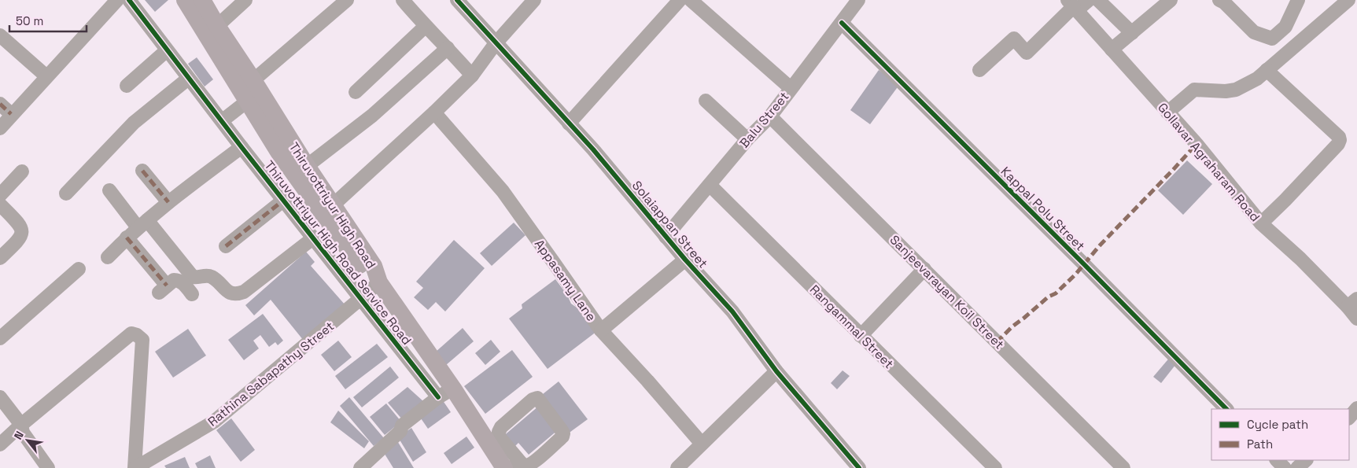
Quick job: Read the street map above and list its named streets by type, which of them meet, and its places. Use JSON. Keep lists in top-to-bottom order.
{
  "streets": {
    "main road": ["Thiruvottriyur High Road"],
    "street": [
      "Balu Street",
      "Gollavar Agraharam Road",
      "Kappal Polu Street",
      "Solaiappan Street",
      "Thiruvottriyur High Road Service Road",
      "Appasamy Lane",
      "Sanjeevarayan Koil Street",
      "Rangammal Street",
      "Rathina Sabapathy Street"
    ]
  },
  "crossings": [
    ["Balu Street", "Kappal Polu Street"],
    ["Balu Street", "Solaiappan Street"],
    ["Balu Street", "Sanjeevarayan Koil Street"],
    ["Balu Street", "Rangammal Street"],
    ["Thiruvottriyur High Road", "Thiruvottriyur High Road Service Road"],
    ["Thiruvottriyur High Road", "Rathina Sabapathy Street"],
    ["Thiruvottriyur High Road Service Road", "Rathina Sabapathy Street"]
  ],
  "legend": ["Cycle path", "Path"],
  "scale_bar": "50 m",
  "north": "top left"
}
